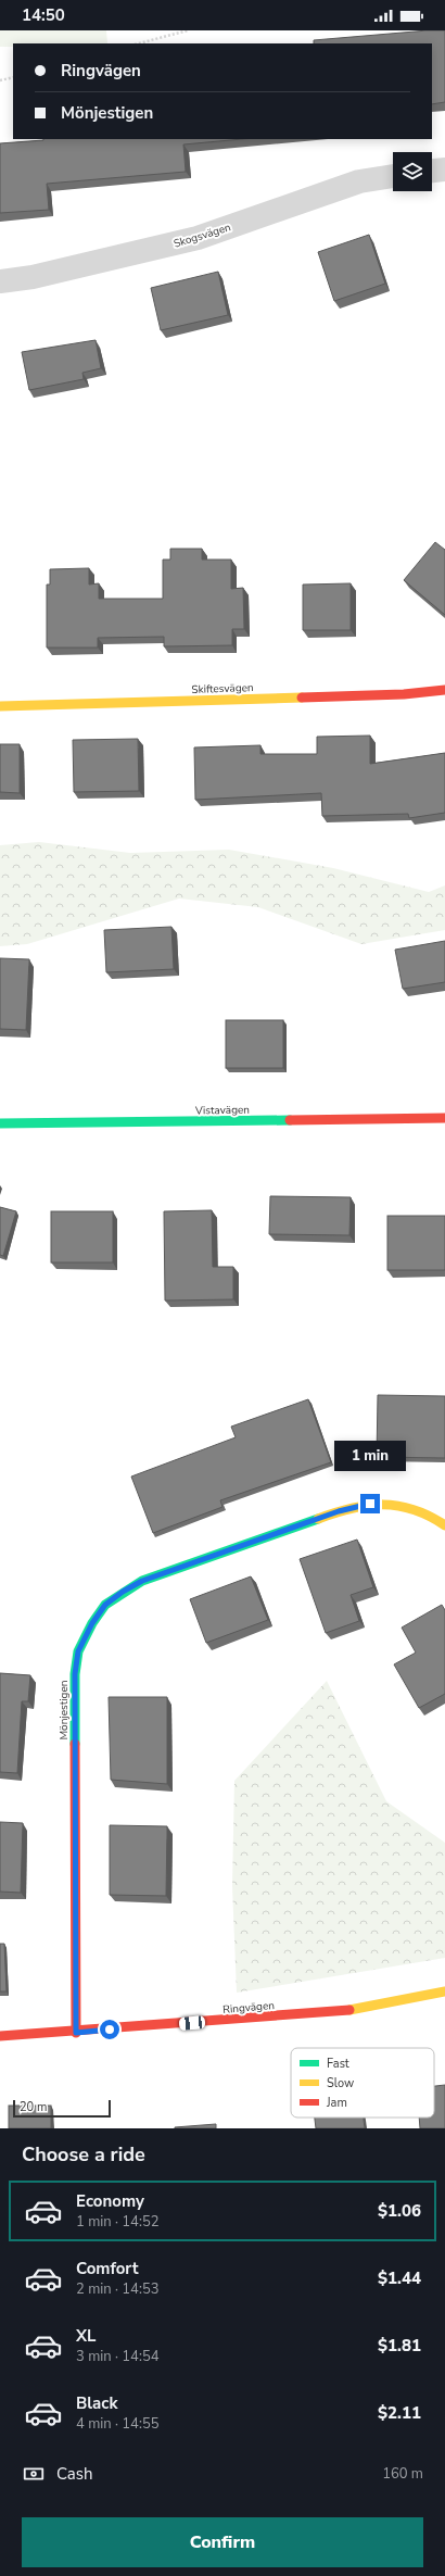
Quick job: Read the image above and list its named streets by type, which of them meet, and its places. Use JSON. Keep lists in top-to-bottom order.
{
  "streets": {
    "street": [
      "Skogsvägen",
      "Skiftesvägen",
      "Vistavägen",
      "Mönjestigen",
      "Ringvägen"
    ]
  },
  "crossings": [
    ["Mönjestigen", "Ringvägen"]
  ],
  "legend": ["Fast", "Slow", "Jam"],
  "scale_bar": "20 m",
  "page": {
    "status": "14:50",
    "banner": ["Ringvägen", "Mönjestigen"],
    "bubble": "1 min",
    "scale": "20 m",
    "heading": "Choose a ride",
    "list": [
      {
        "name": "Economy",
        "note": "1 min · 14:52",
        "value": "$1.06"
      },
      {
        "name": "Comfort",
        "note": "2 min · 14:53",
        "value": "$1.44"
      },
      {
        "name": "XL",
        "note": "3 min · 14:54",
        "value": "$1.81"
      },
      {
        "name": "Black",
        "note": "4 min · 14:55",
        "value": "$2.11"
      }
    ],
    "pay": ["Cash", "160 m"],
    "buttons": "Confirm"
  }
}
